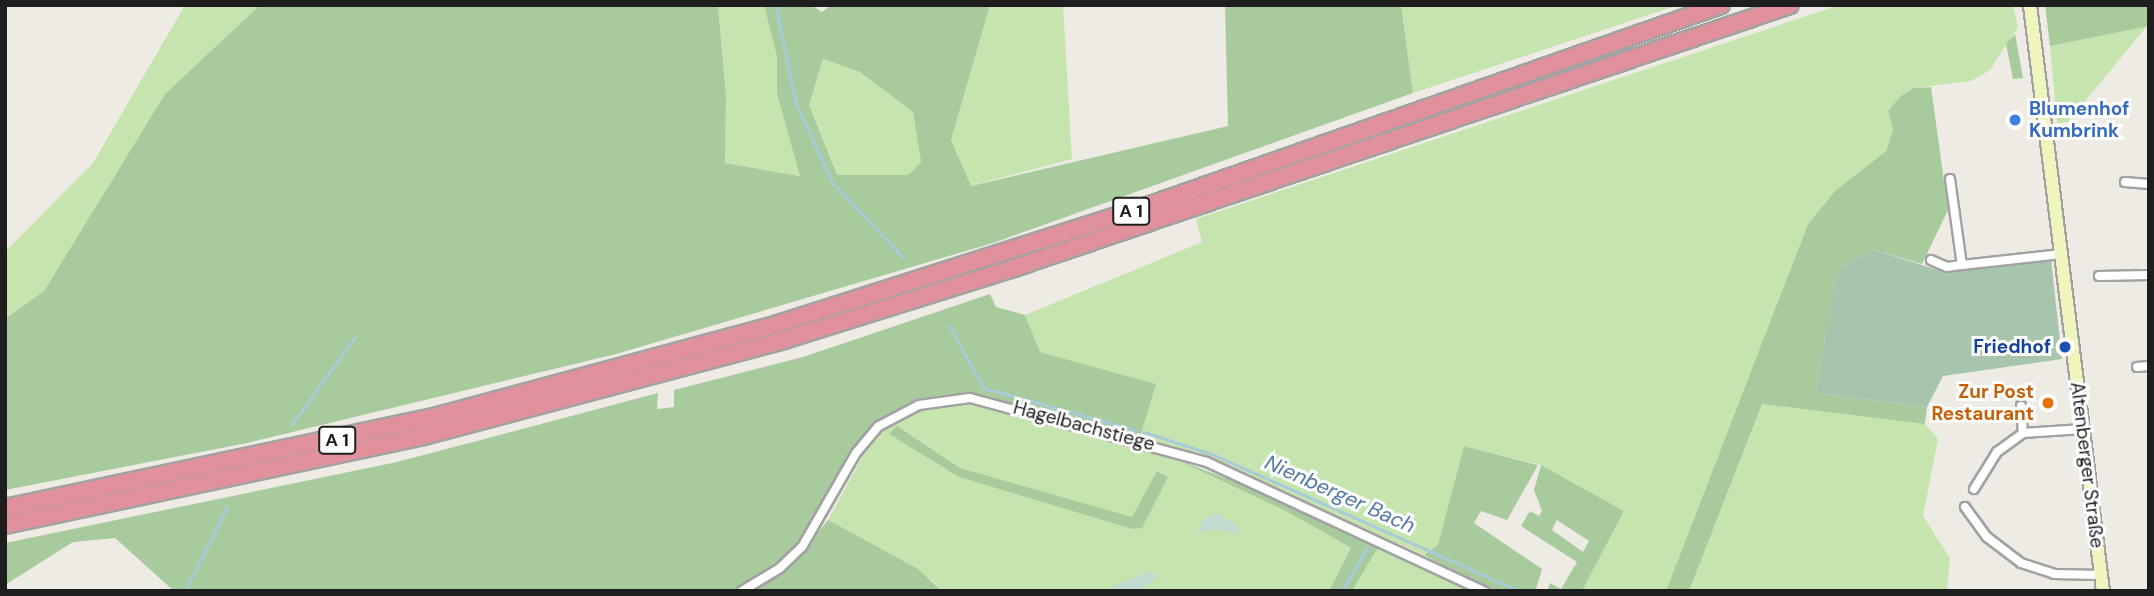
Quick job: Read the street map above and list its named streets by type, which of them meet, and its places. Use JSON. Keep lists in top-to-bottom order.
{
  "streets": {
    "highway": ["A 1"],
    "main road": ["Altenberger Straße"],
    "street": ["Hagelbachstiege"]
  },
  "water": ["Nienberger Bach"],
  "places": ["Blumenhof Kumbrink", "Friedhof", "Zur Post Restaurant"]
}
